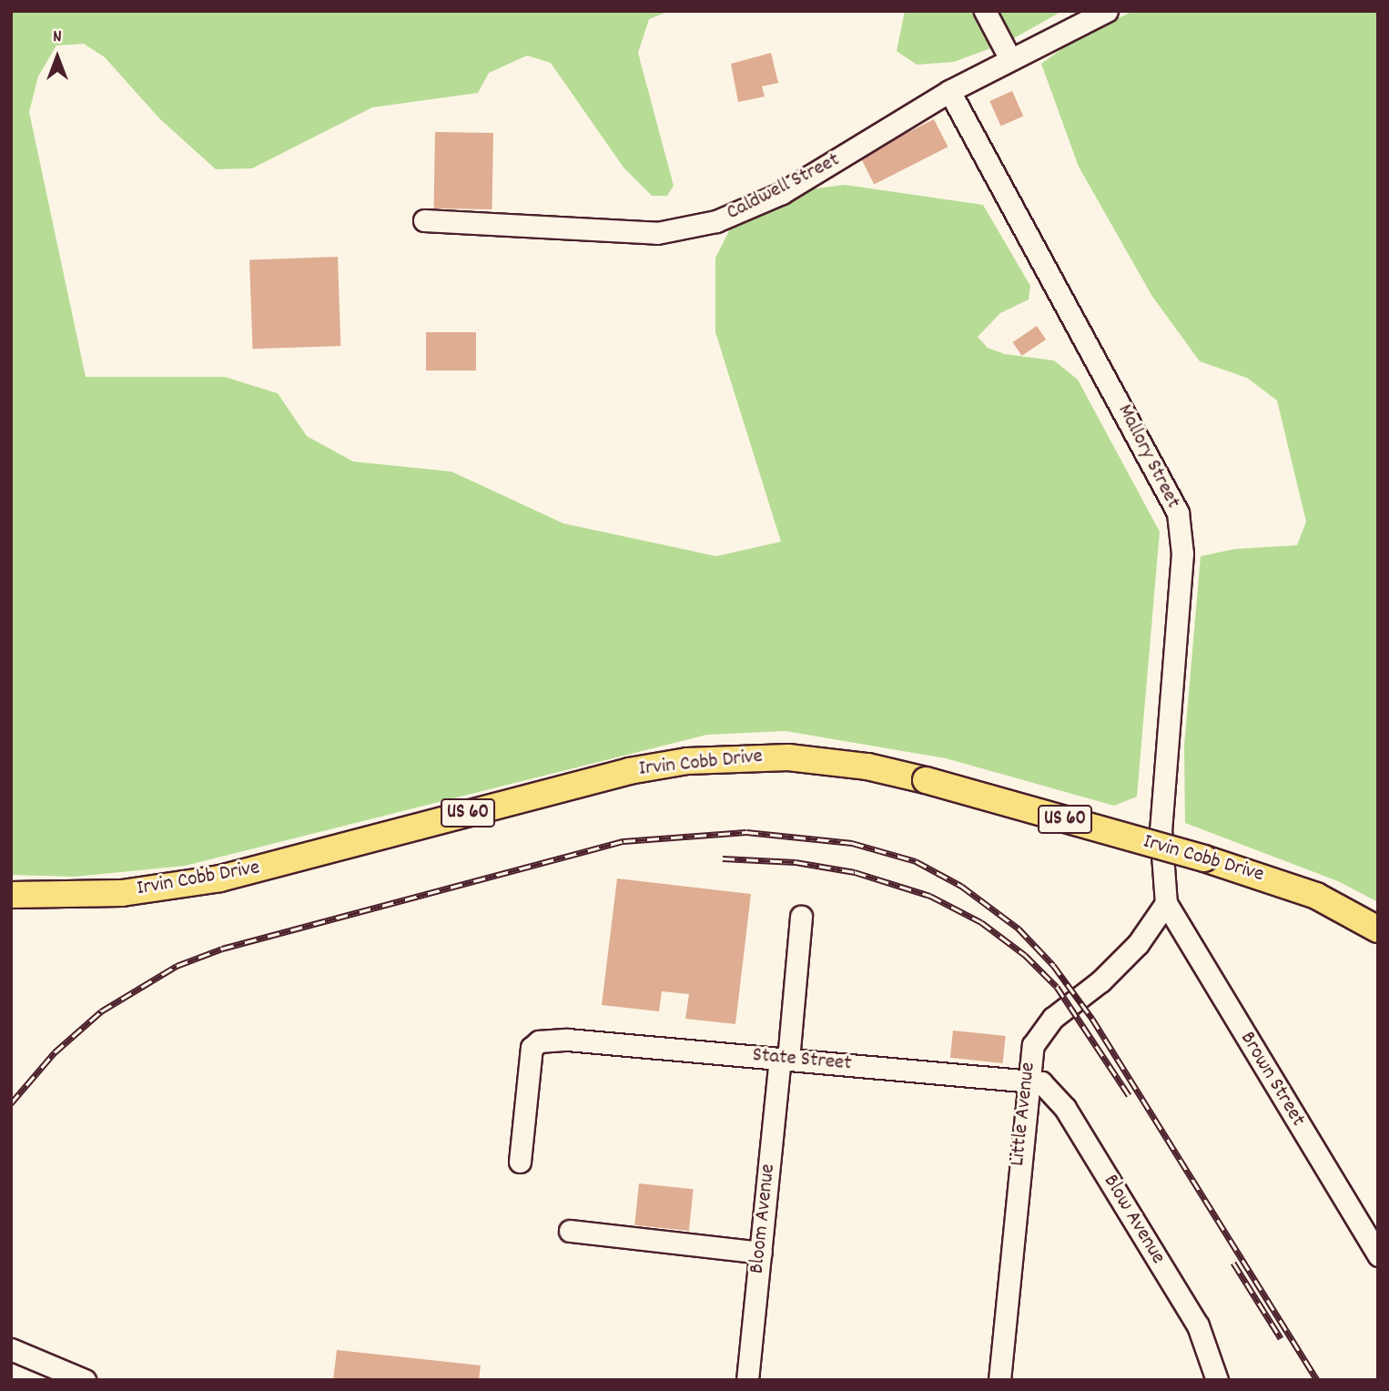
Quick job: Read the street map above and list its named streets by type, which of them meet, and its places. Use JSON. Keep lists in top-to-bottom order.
{
  "streets": {
    "main road": ["Irvin Cobb Drive", "US 60"],
    "street": [
      "Caldwell Street",
      "Mallory Street",
      "State Street",
      "Brown Street",
      "Little Avenue",
      "Bloom Avenue",
      "Blow Avenue"
    ]
  },
  "crossings": [
    ["Caldwell Street", "Mallory Street"],
    ["Mallory Street", "Brown Street"],
    ["Mallory Street", "Little Avenue"],
    ["State Street", "Little Avenue"],
    ["State Street", "Bloom Avenue"],
    ["State Street", "Blow Avenue"],
    ["Brown Street", "Little Avenue"],
    ["Little Avenue", "Blow Avenue"]
  ],
  "north": "top"
}
